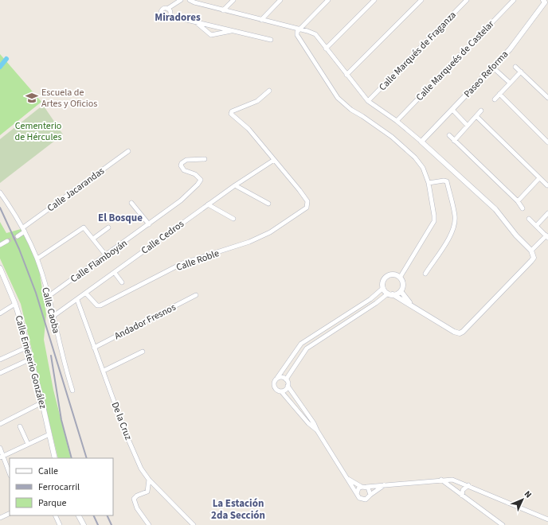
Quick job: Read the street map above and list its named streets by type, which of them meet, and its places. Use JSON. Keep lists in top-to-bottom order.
{
  "streets": {
    "street": [
      "Calle Marqués de Fraganza",
      "Calle Marqueés de Castelar",
      "Paseo Reforma",
      "Calle Jacarandas",
      "Calle Cedros",
      "Calle Roble",
      "Calle Flamboyán",
      "Calle Caoba",
      "Andador Fresnos",
      "Calle Emeterio González",
      "De la Cruz"
    ]
  },
  "crossings": [
    ["Calle Jacarandas", "Calle Caoba"],
    ["Calle Cedros", "Calle Roble"],
    ["Calle Cedros", "Calle Caoba"],
    ["Calle Cedros", "De la Cruz"],
    ["Calle Flamboyán", "Calle Caoba"],
    ["Andador Fresnos", "De la Cruz"]
  ],
  "districts": ["Miradores", "El Bosque", "La Estación 2da Sección"],
  "parks": ["Cementerio de Hércules"],
  "places": {
    "school or university": ["Escuela de Artes y Oficios"]
  },
  "legend": ["Calle", "Ferrocarril", "Parque"],
  "north": "top right"
}
